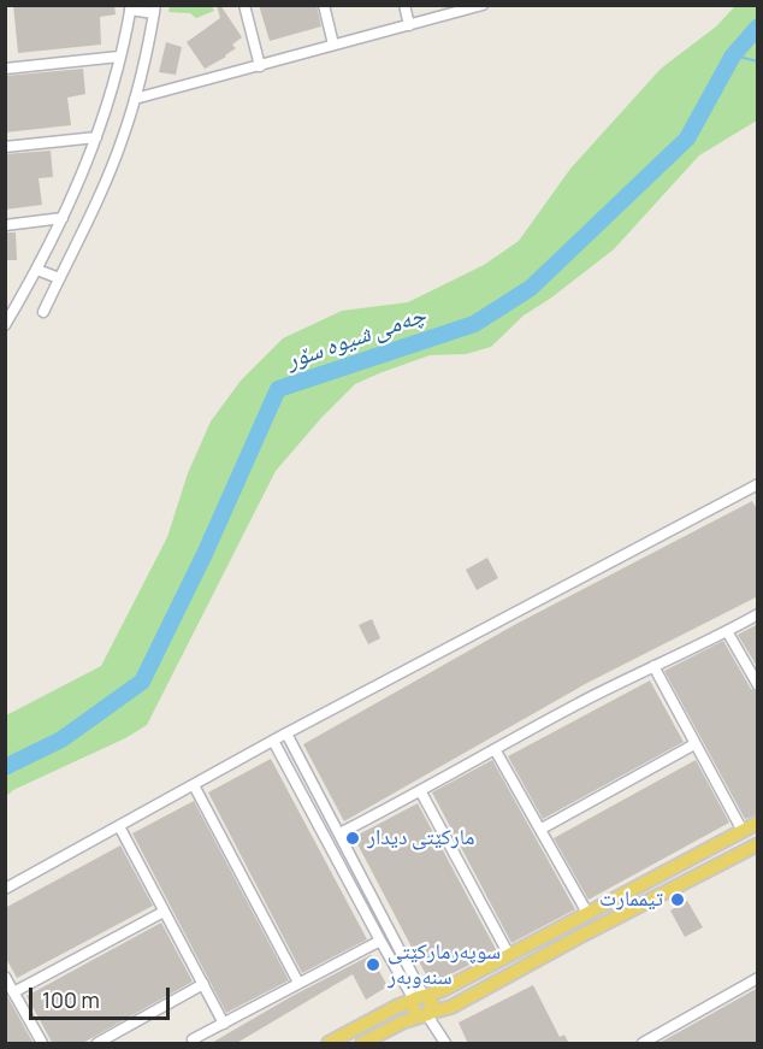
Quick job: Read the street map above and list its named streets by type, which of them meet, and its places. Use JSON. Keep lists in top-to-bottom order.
{
  "water": ["چەمی شیوە سۆر"],
  "places": ["مارکێتی دیدار", "تیممارت", "سوپەرمارکێتی سنەوبەر"],
  "scale_bar": "100 m"
}
